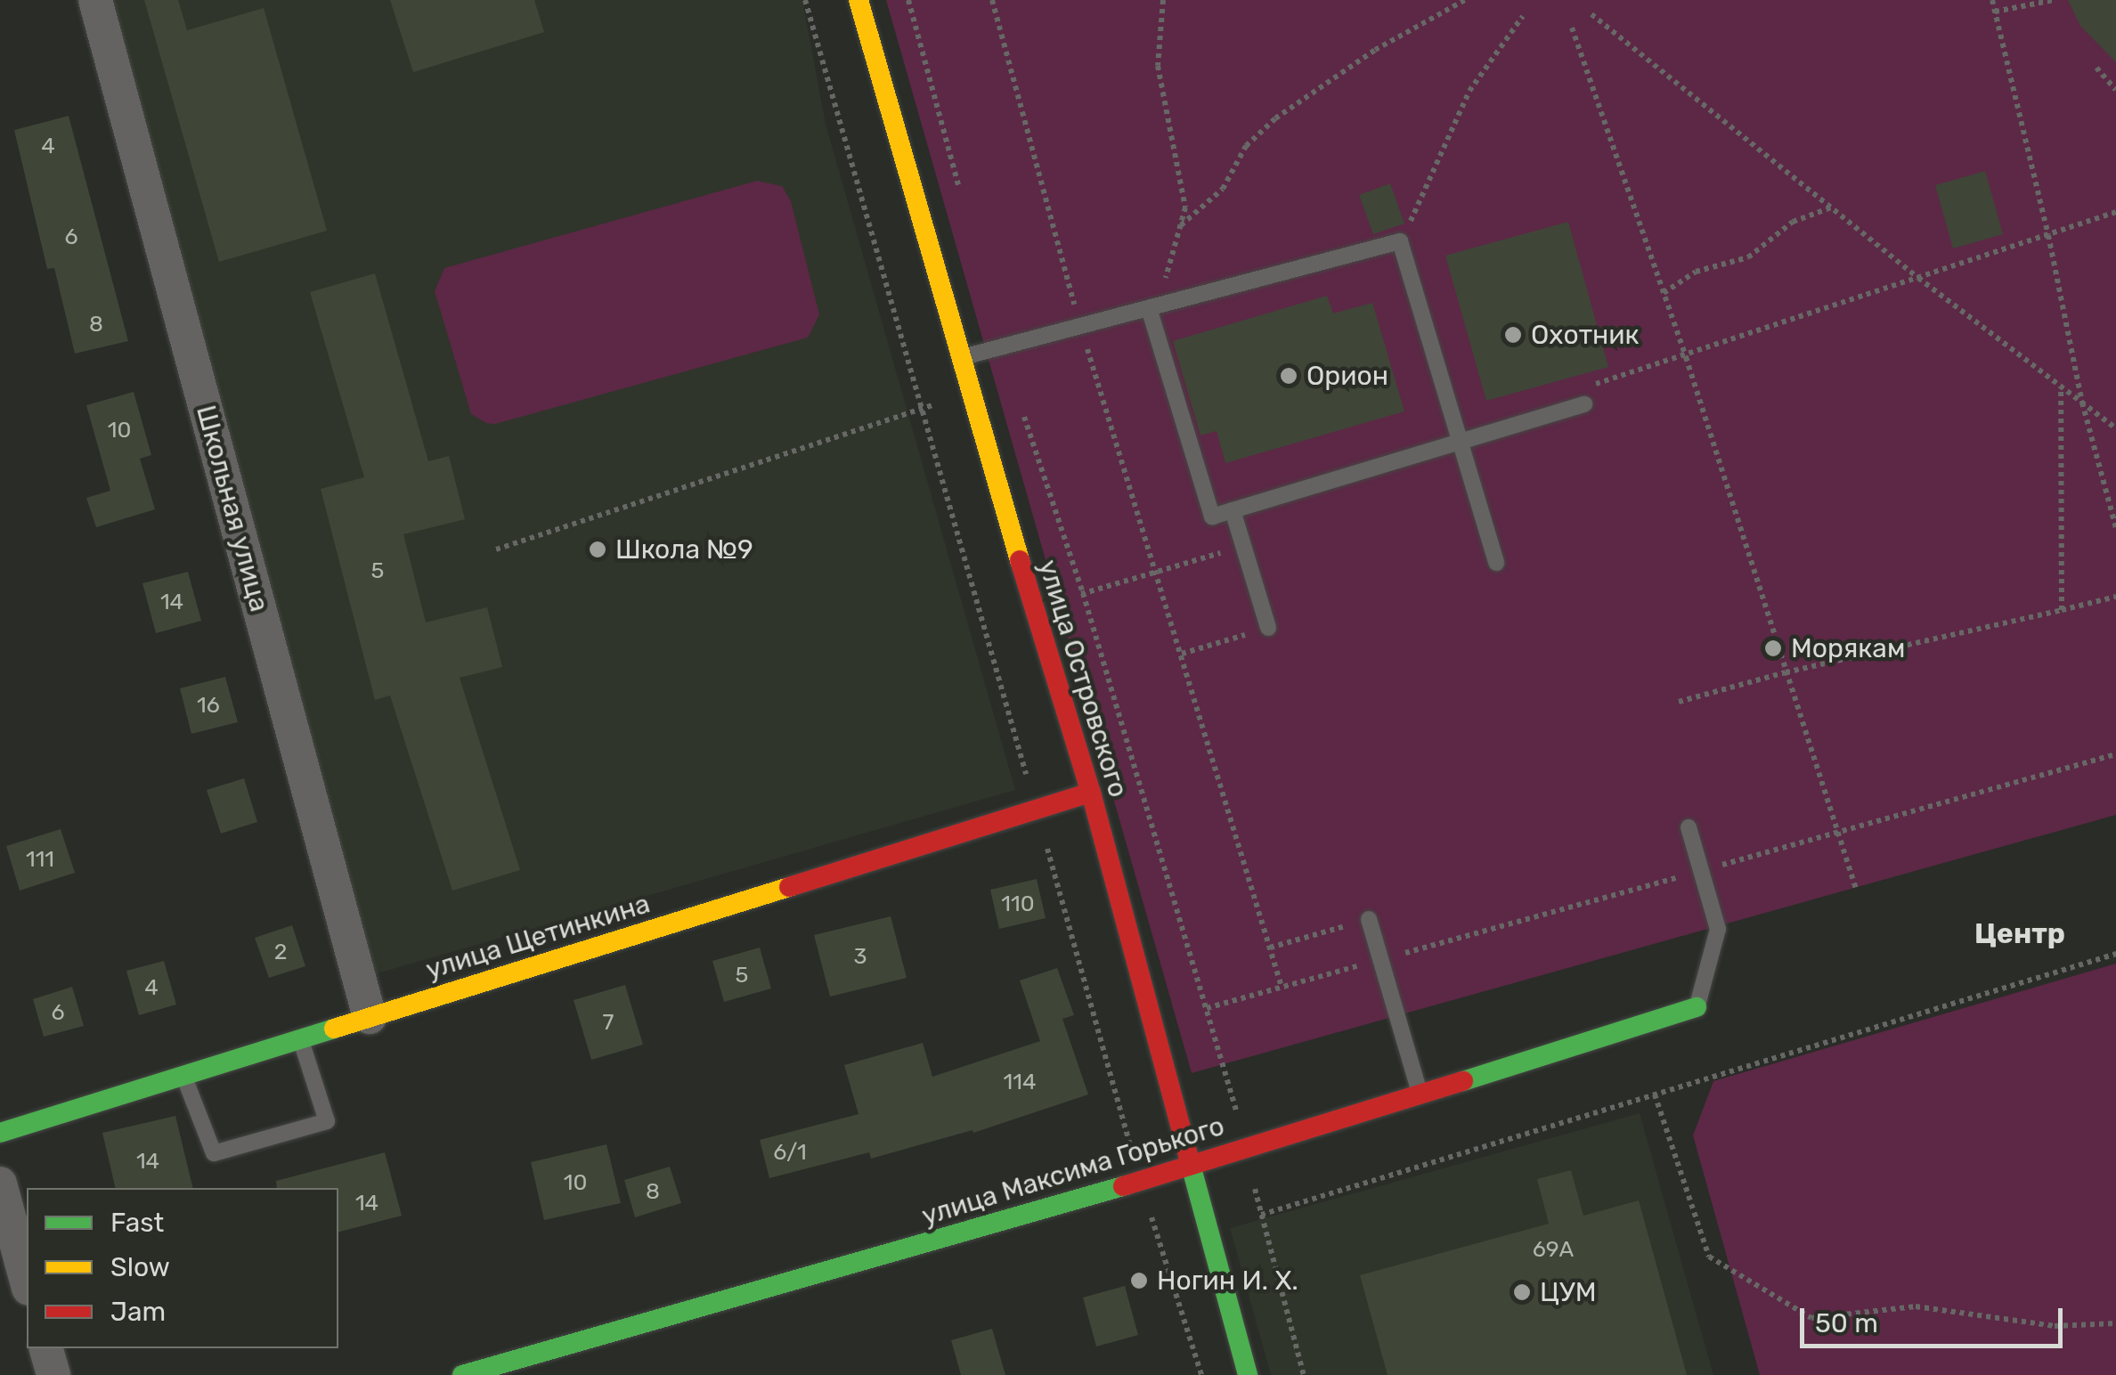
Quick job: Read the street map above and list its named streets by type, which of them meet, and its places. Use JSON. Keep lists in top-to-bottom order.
{
  "streets": {
    "street": [
      "Школьная улица",
      "улица Островского",
      "улица Щетинкина",
      "улица Максима Горького"
    ]
  },
  "crossings": [
    ["Школьная улица", "улица Щетинкина"],
    ["улица Островского", "улица Щетинкина"],
    ["улица Островского", "улица Максима Горького"]
  ],
  "districts": ["Центр"],
  "places": [
    "Охотник",
    "Орион",
    "Школа №9",
    "Морякам",
    "Ногин И. Х.",
    "ЦУМ"
  ],
  "house_numbers": [
    "4",
    "6",
    "8",
    "10",
    "5",
    "14",
    "16",
    "111",
    "110",
    "2",
    "3",
    "5",
    "4",
    "6",
    "7",
    "114",
    "6/1",
    "14",
    "10",
    "8",
    "14",
    "69А"
  ],
  "legend": ["Fast", "Slow", "Jam"],
  "scale_bar": "50 m"
}
